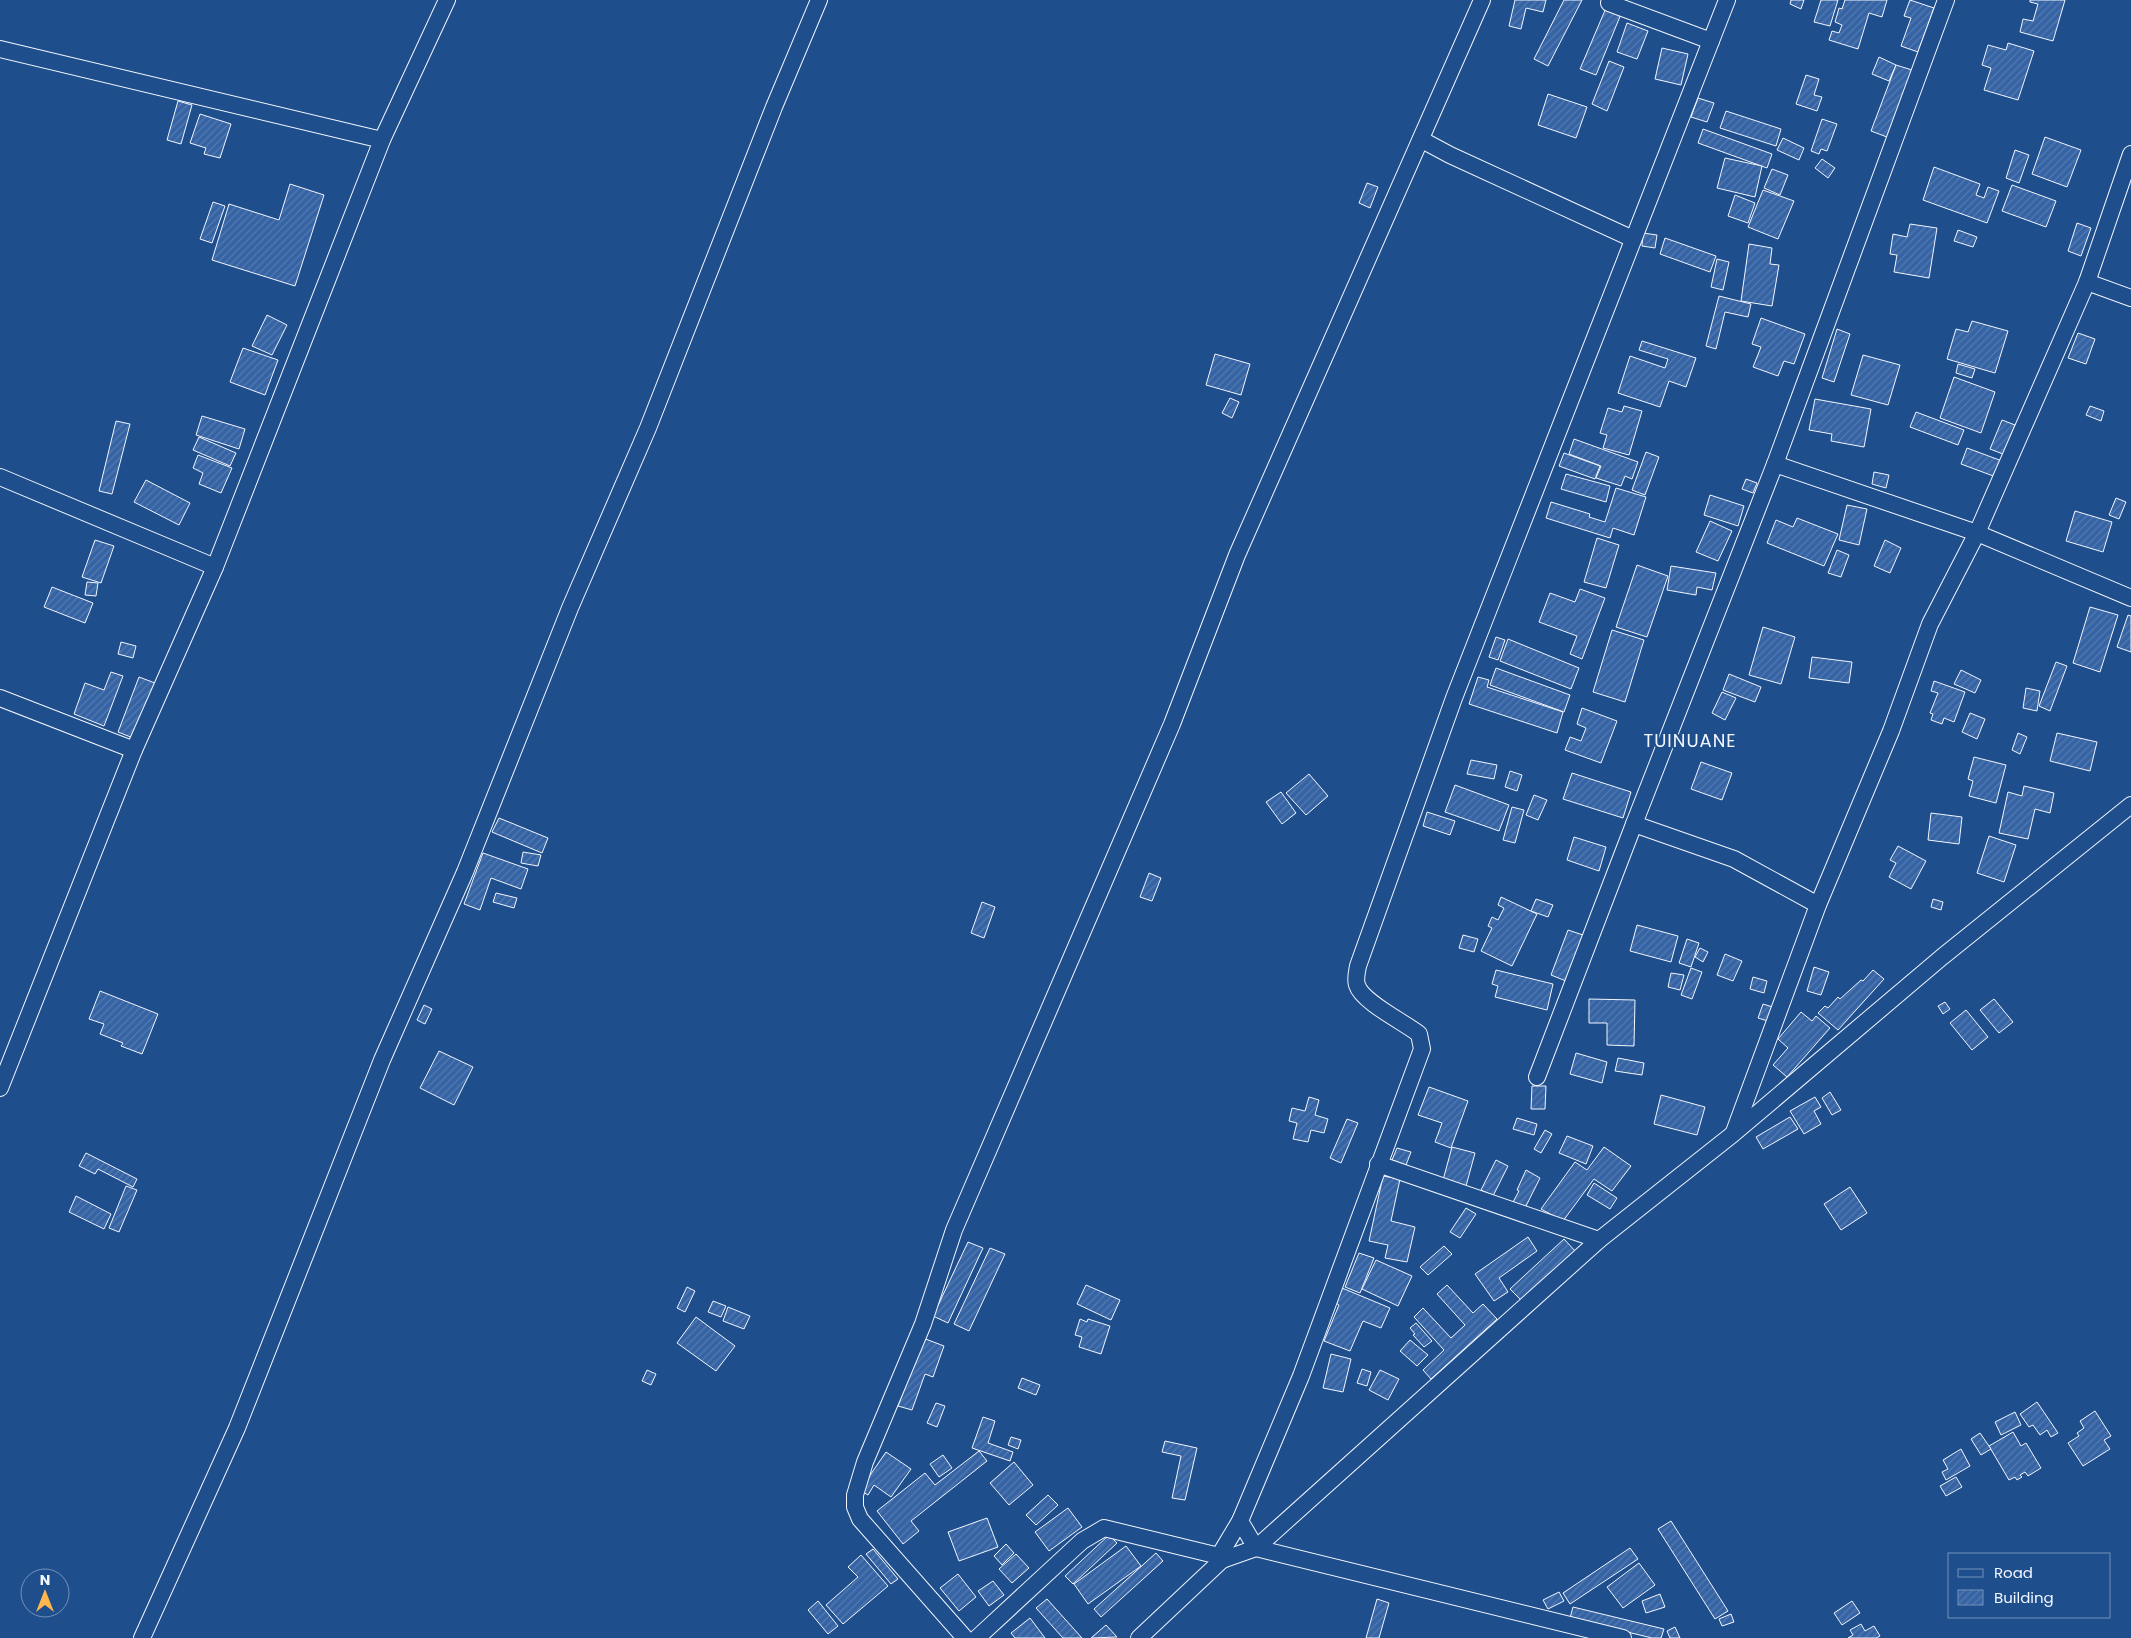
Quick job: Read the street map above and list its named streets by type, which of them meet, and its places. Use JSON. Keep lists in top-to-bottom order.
{
  "districts": ["TUINUANE"],
  "legend": ["Road", "Building"],
  "north": "top"
}
